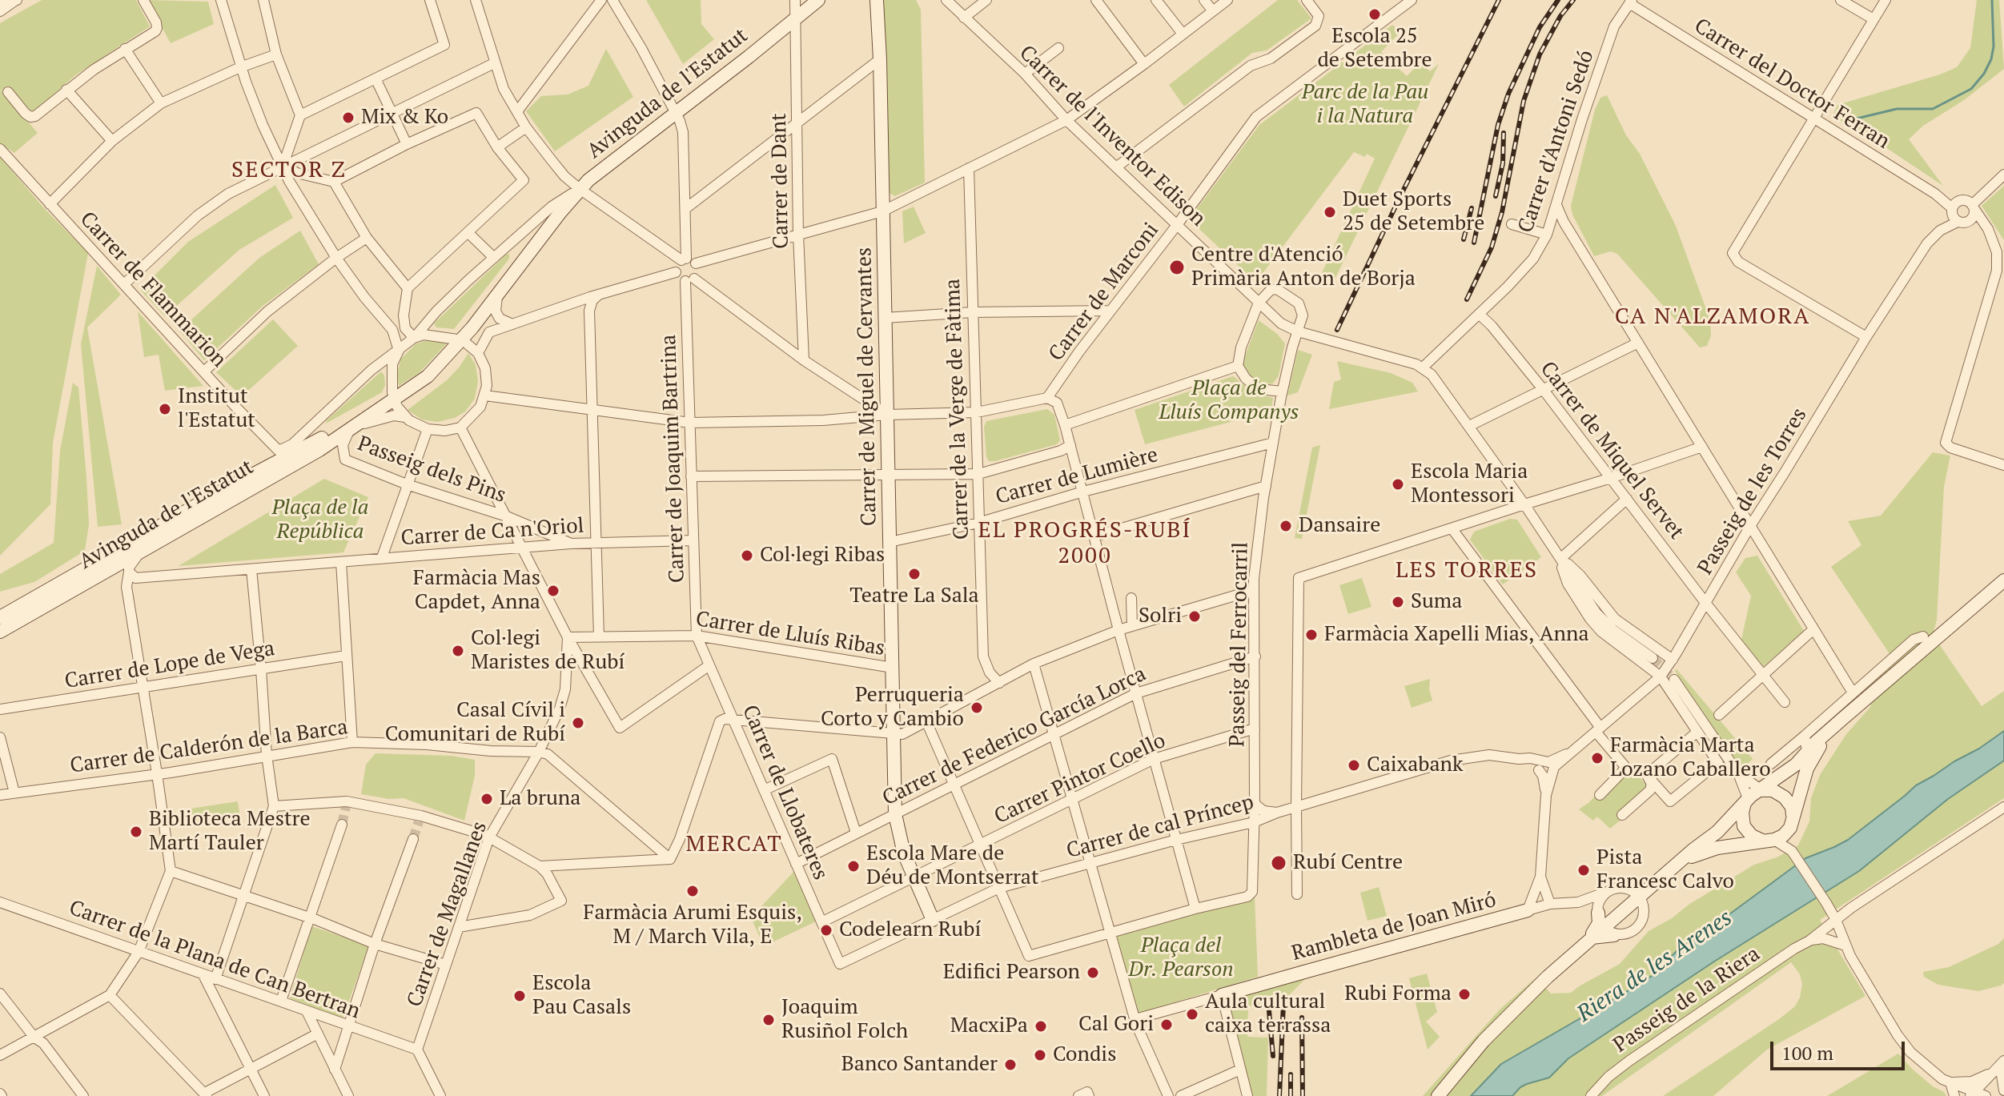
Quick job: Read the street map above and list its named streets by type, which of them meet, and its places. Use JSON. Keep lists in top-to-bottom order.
{
  "streets": {
    "main road": ["Avinguda de l'Estatut", "Carrer de Miguel de Cervantes", "Rambleta de Joan Miró"],
    "street": [
      "Carrer del Doctor Ferran",
      "Carrer de l'Inventor Edison",
      "Carrer d'Antoni Sedó",
      "Carrer de Dant",
      "Carrer de Flammarion",
      "Carrer de Marconi",
      "Carrer de la Verge de Fàtima",
      "Carrer de Miquel Servet",
      "Carrer de Joaquim Bartrina",
      "Passeig dels Pins",
      "Carrer de Lumière",
      "Passeig de les Torres",
      "Carrer de Ca n'Oriol",
      "Carrer de Lluís Ribas",
      "Passeig del Ferrocarril",
      "Carrer de Lope de Vega",
      "Carrer de Federico García Lorca",
      "Carrer de Calderón de la Barca",
      "Carrer Pintor Coello",
      "Carrer de Llobateres",
      "Carrer de cal Príncep",
      "Carrer de Magallanes",
      "Carrer de la Plana de Can Bertran",
      "Passeig de la Riera"
    ]
  },
  "crossings": [
    ["Carrer del Doctor Ferran", "Carrer d'Antoni Sedó"],
    ["Carrer del Doctor Ferran", "Passeig de les Torres"],
    ["Avinguda de l'Estatut", "Carrer de Dant"],
    ["Avinguda de l'Estatut", "Carrer de Flammarion"],
    ["Avinguda de l'Estatut", "Passeig dels Pins"],
    ["Carrer de l'Inventor Edison", "Carrer d'Antoni Sedó"],
    ["Carrer de l'Inventor Edison", "Carrer de Marconi"],
    ["Carrer de l'Inventor Edison", "Passeig del Ferrocarril"],
    ["Carrer d'Antoni Sedó", "Carrer de Miquel Servet"],
    ["Carrer de Miguel de Cervantes", "Carrer de Lumière"],
    ["Carrer de Miguel de Cervantes", "Carrer de Lluís Ribas"],
    ["Carrer de Miguel de Cervantes", "Carrer de Federico García Lorca"],
    ["Carrer de Miguel de Cervantes", "Carrer Pintor Coello"],
    ["Carrer de Miguel de Cervantes", "Carrer de cal Príncep"],
    ["Carrer de la Verge de Fàtima", "Carrer de Lumière"],
    ["Carrer de Miquel Servet", "Passeig de les Torres"],
    ["Carrer de Joaquim Bartrina", "Carrer de Ca n'Oriol"],
    ["Carrer de Joaquim Bartrina", "Carrer de Lluís Ribas"],
    ["Carrer de Joaquim Bartrina", "Carrer de Llobateres"],
    ["Passeig dels Pins", "Carrer de Ca n'Oriol"],
    ["Carrer de Lumière", "Passeig del Ferrocarril"],
    ["Passeig de les Torres", "Carrer de cal Príncep"],
    ["Carrer de Lluís Ribas", "Carrer de Llobateres"],
    ["Carrer de Lluís Ribas", "Carrer de Magallanes"],
    ["Passeig del Ferrocarril", "Carrer de Federico García Lorca"],
    ["Passeig del Ferrocarril", "Carrer Pintor Coello"],
    ["Passeig del Ferrocarril", "Carrer de cal Príncep"],
    ["Carrer de Federico García Lorca", "Carrer de Llobateres"],
    ["Carrer de Calderón de la Barca", "Carrer de Magallanes"],
    ["Carrer Pintor Coello", "Carrer de Llobateres"],
    ["Carrer de Llobateres", "Carrer de cal Príncep"],
    ["Carrer de Magallanes", "Carrer de la Plana de Can Bertran"]
  ],
  "districts": [
    "SECTOR Z",
    "CA N'ALZAMORA",
    "EL PROGRÉS-RUBÍ 2000",
    "LES TORRES",
    "MERCAT"
  ],
  "water": ["Riera de les Arenes"],
  "parks": [
    "Parc de la Pau i la Natura",
    "Plaça de Lluís Companys",
    "Plaça de la República",
    "Plaça del Dr. Pearson"
  ],
  "places": [
    "Escola 25 de Setembre",
    "Mix & Ko",
    "Duet Sports 25 de Setembre",
    "Centre d'Atenció Primària Anton de Borja",
    "Institut l'Estatut",
    "Escola Maria Montessori",
    "Dansaire",
    "Col·legi Ribas",
    "Teatre La Sala",
    "Farmàcia Mas Capdet, Anna",
    "Suma",
    "Solri",
    "Farmàcia Xapelli Mias, Anna",
    "Col·legi Maristes de Rubí",
    "Perruqueria Corto y Cambio",
    "Casal Cívil i Comunitari de Rubí",
    "Farmàcia Marta Lozano Caballero",
    "Caixabank",
    "La bruna",
    "Biblioteca Mestre Martí Tauler",
    "Rubí Centre",
    "Escola Mare de Déu de Montserrat",
    "Pista Francesc Calvo",
    "Farmàcia Arumi Esquis, M / March Vila, E",
    "Codelearn Rubí",
    "Edifici Pearson",
    "Rubi Forma",
    "Escola Pau Casals",
    "Aula cultural caixa terrassa",
    "Joaquim Rusiñol Folch",
    "Cal Gori",
    "MacxiPa",
    "Condis",
    "Banco Santander"
  ],
  "scale_bar": "100 m"
}
